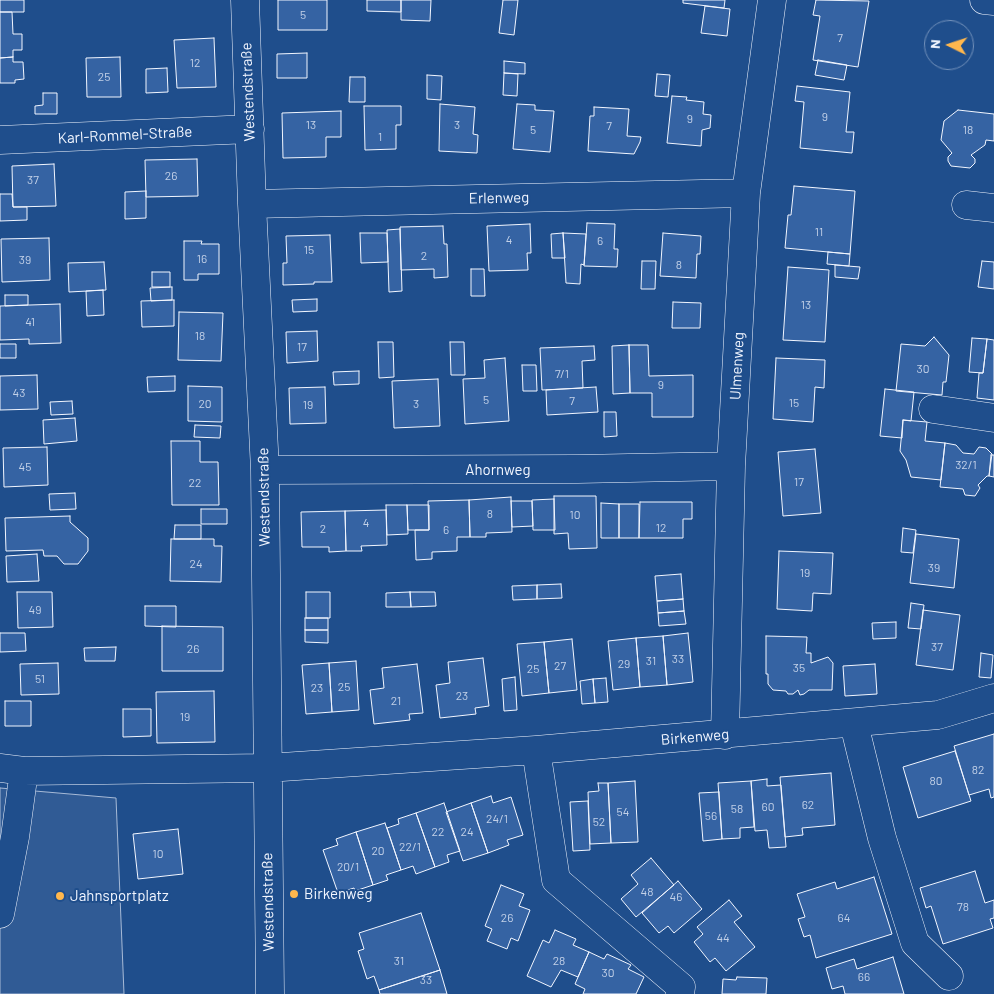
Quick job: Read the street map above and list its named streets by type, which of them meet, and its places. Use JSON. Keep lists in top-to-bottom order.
{
  "streets": {
    "street": [
      "Westendstraße",
      "Karl-Rommel-Straße",
      "Erlenweg",
      "Ulmenweg",
      "Ahornweg",
      "Birkenweg"
    ]
  },
  "crossings": [
    ["Westendstraße", "Karl-Rommel-Straße"],
    ["Westendstraße", "Erlenweg"],
    ["Westendstraße", "Ahornweg"],
    ["Westendstraße", "Birkenweg"],
    ["Erlenweg", "Ulmenweg"],
    ["Ulmenweg", "Ahornweg"],
    ["Ulmenweg", "Birkenweg"]
  ],
  "places": ["Birkenweg", "Jahnsportplatz"],
  "house_numbers": [
    "5",
    "7",
    "12",
    "25",
    "9",
    "9",
    "13",
    "3",
    "7",
    "5",
    "18",
    "1",
    "26",
    "37",
    "11",
    "4",
    "6",
    "15",
    "2",
    "16",
    "39",
    "8",
    "13",
    "41",
    "18",
    "17",
    "30",
    "7/1",
    "9",
    "43",
    "5",
    "7",
    "15",
    "20",
    "3",
    "19",
    "32/1",
    "45",
    "17",
    "22",
    "8",
    "10",
    "4",
    "12",
    "2",
    "6",
    "24",
    "39",
    "19",
    "49",
    "37",
    "26",
    "33",
    "31",
    "29",
    "27",
    "35",
    "25",
    "51",
    "25",
    "23",
    "23",
    "21",
    "19",
    "82",
    "80",
    "62",
    "60",
    "58",
    "54",
    "56",
    "24/1",
    "52",
    "22",
    "24",
    "22/1",
    "20",
    "10",
    "20/1",
    "48",
    "46",
    "78",
    "26",
    "64",
    "44",
    "31",
    "28",
    "30",
    "66",
    "33"
  ],
  "north": "left"
}
